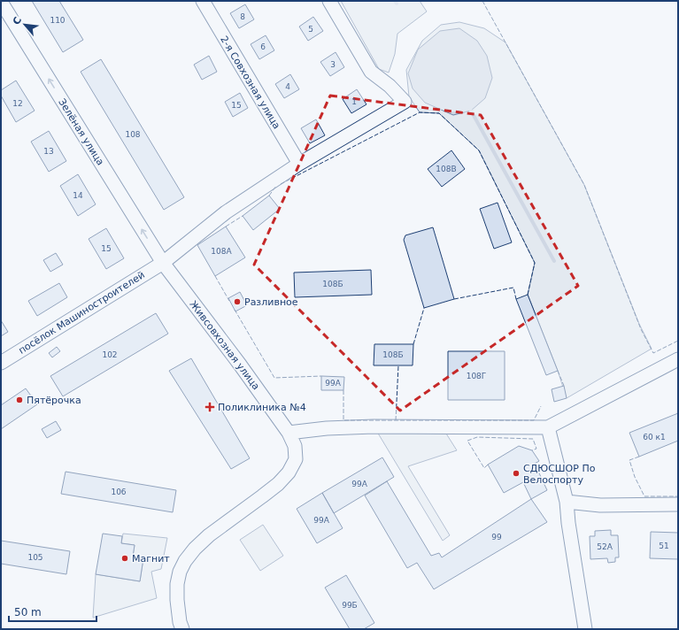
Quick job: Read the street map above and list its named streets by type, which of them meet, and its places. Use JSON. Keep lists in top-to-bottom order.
{
  "streets": {
    "street": [
      "2-я Совхозная улица",
      "Зелёная улица",
      "посёлок Машиностроителей",
      "Живсовхозная улица"
    ]
  },
  "crossings": [
    ["2-я Совхозная улица", "посёлок Машиностроителей"],
    ["Зелёная улица", "посёлок Машиностроителей"],
    ["Зелёная улица", "Живсовхозная улица"],
    ["посёлок Машиностроителей", "Живсовхозная улица"]
  ],
  "one_way": ["Зелёная улица"],
  "places": {
    "other": [
      "Разливное",
      "Пятёрочка",
      "СДЮСШОР По Велоспорту",
      "Магнит"
    ],
    "health": ["Поликлиника №4"]
  },
  "house_numbers": [
    "8",
    "110",
    "5",
    "6",
    "3",
    "4",
    "1",
    "12",
    "15",
    "108",
    "13",
    "108В",
    "14",
    "15",
    "108А",
    "108Б",
    "102",
    "108Б",
    "108Г",
    "99А",
    "60 к1",
    "99А",
    "106",
    "99А",
    "99",
    "51",
    "52А",
    "105",
    "99Б"
  ],
  "scale_bar": "50 m",
  "north": "top left"
}
